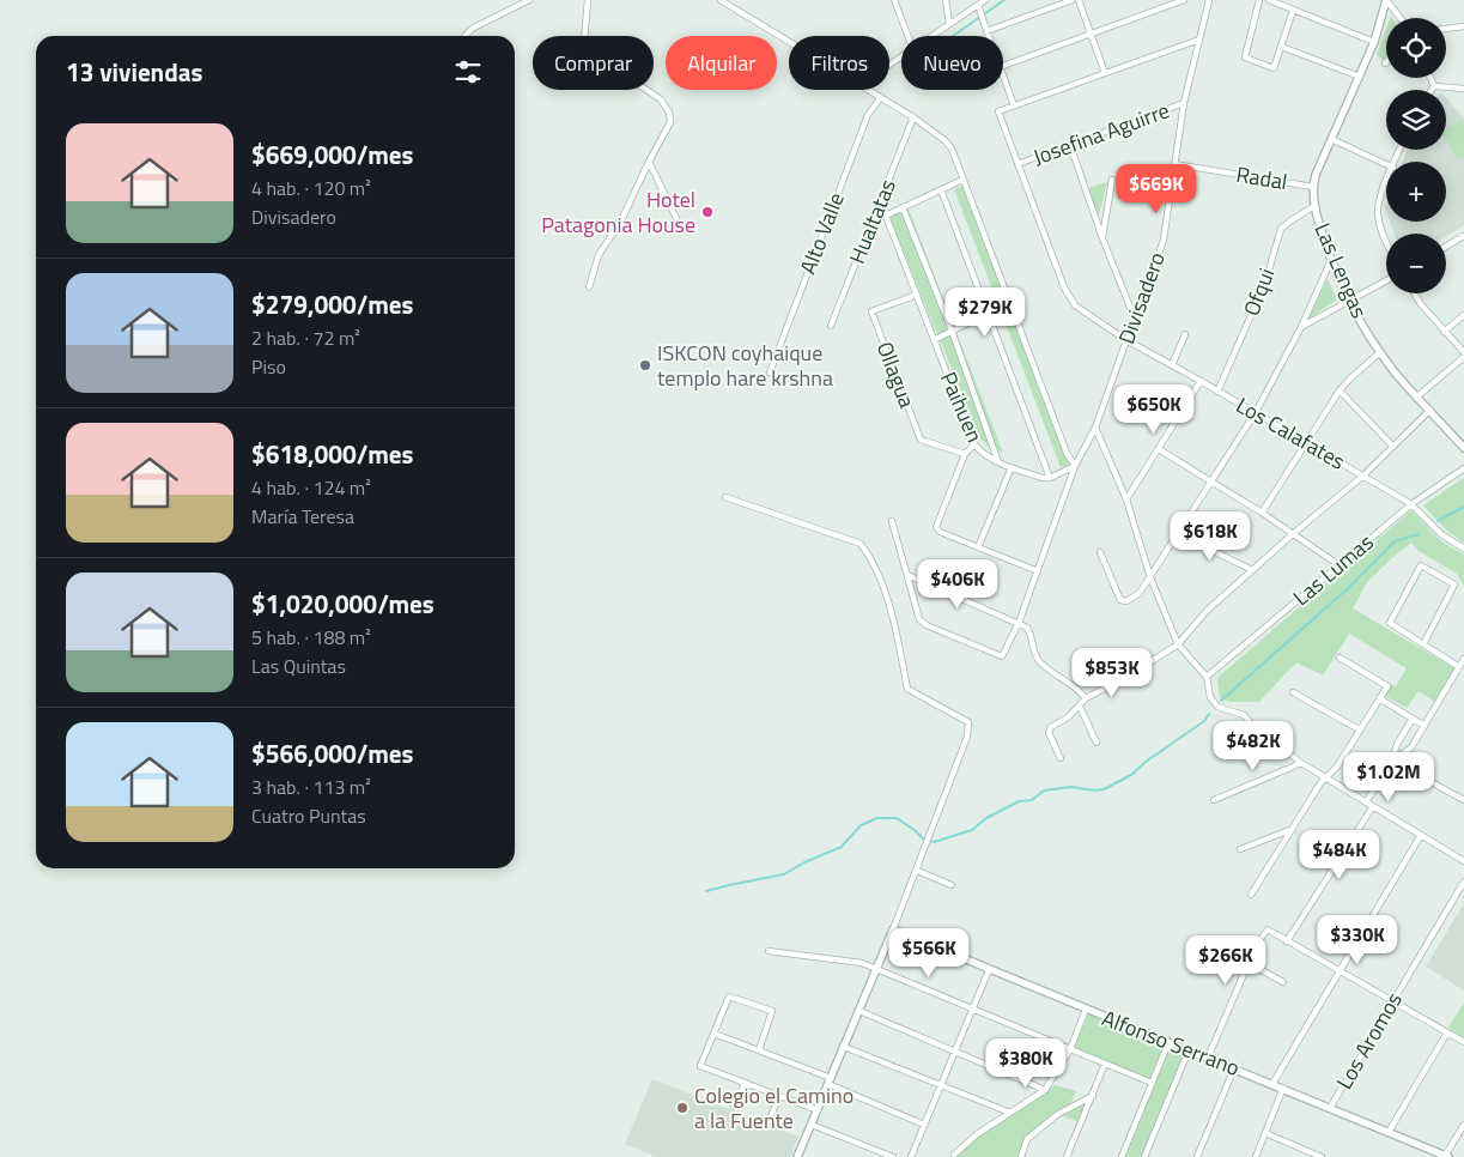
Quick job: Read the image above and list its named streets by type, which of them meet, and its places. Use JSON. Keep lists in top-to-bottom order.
{
  "streets": {
    "street": [
      "Josefina Aguirre",
      "Radal",
      "Hualtatas",
      "Alto Valle",
      "Las Lengas",
      "Ofqui",
      "Divisadero",
      "Ollagua",
      "Paihuen",
      "Los Calafates",
      "Las Lumas",
      "Los Aromos",
      "Alfonso Serrano"
    ]
  },
  "crossings": [
    ["Josefina Aguirre", "Divisadero"],
    ["Josefina Aguirre", "Los Calafates"],
    ["Radal", "Las Lengas"],
    ["Radal", "Divisadero"],
    ["Hualtatas", "Paihuen"],
    ["Las Lengas", "Ofqui"],
    ["Ofqui", "Los Calafates"],
    ["Divisadero", "Los Calafates"],
    ["Ollagua", "Paihuen"],
    ["Los Calafates", "Las Lumas"],
    ["Los Aromos", "Alfonso Serrano"]
  ],
  "places": ["Hotel Patagonia House", "ISKCON coyhaique templo hare krshna", "Colegio el Camino a la Fuente"],
  "page": {
    "map_buttons": ["+", "−"],
    "chip": [
      "Comprar",
      "Alquilar",
      "Filtros",
      "Nuevo"
    ],
    "heading": "13 viviendas",
    "list": [
      {
        "name": "$669,000/mes",
        "note": "4 hab. · 120 m² · Divisadero"
      },
      {
        "name": "$279,000/mes",
        "note": "2 hab. · 72 m² · Piso"
      },
      {
        "name": "$618,000/mes",
        "note": "4 hab. · 124 m² · María Teresa"
      },
      {
        "name": "$1,020,000/mes",
        "note": "5 hab. · 188 m² · Las Quintas"
      },
      {
        "name": "$566,000/mes",
        "note": "3 hab. · 113 m² · Cuatro Puntas"
      }
    ],
    "price": [
      "$669K",
      "$279K",
      "$650K",
      "$618K",
      "$406K",
      "$853K",
      "$482K",
      "$1.02M",
      "$484K",
      "$330K",
      "$566K",
      "$266K",
      "$380K"
    ]
  }
}
